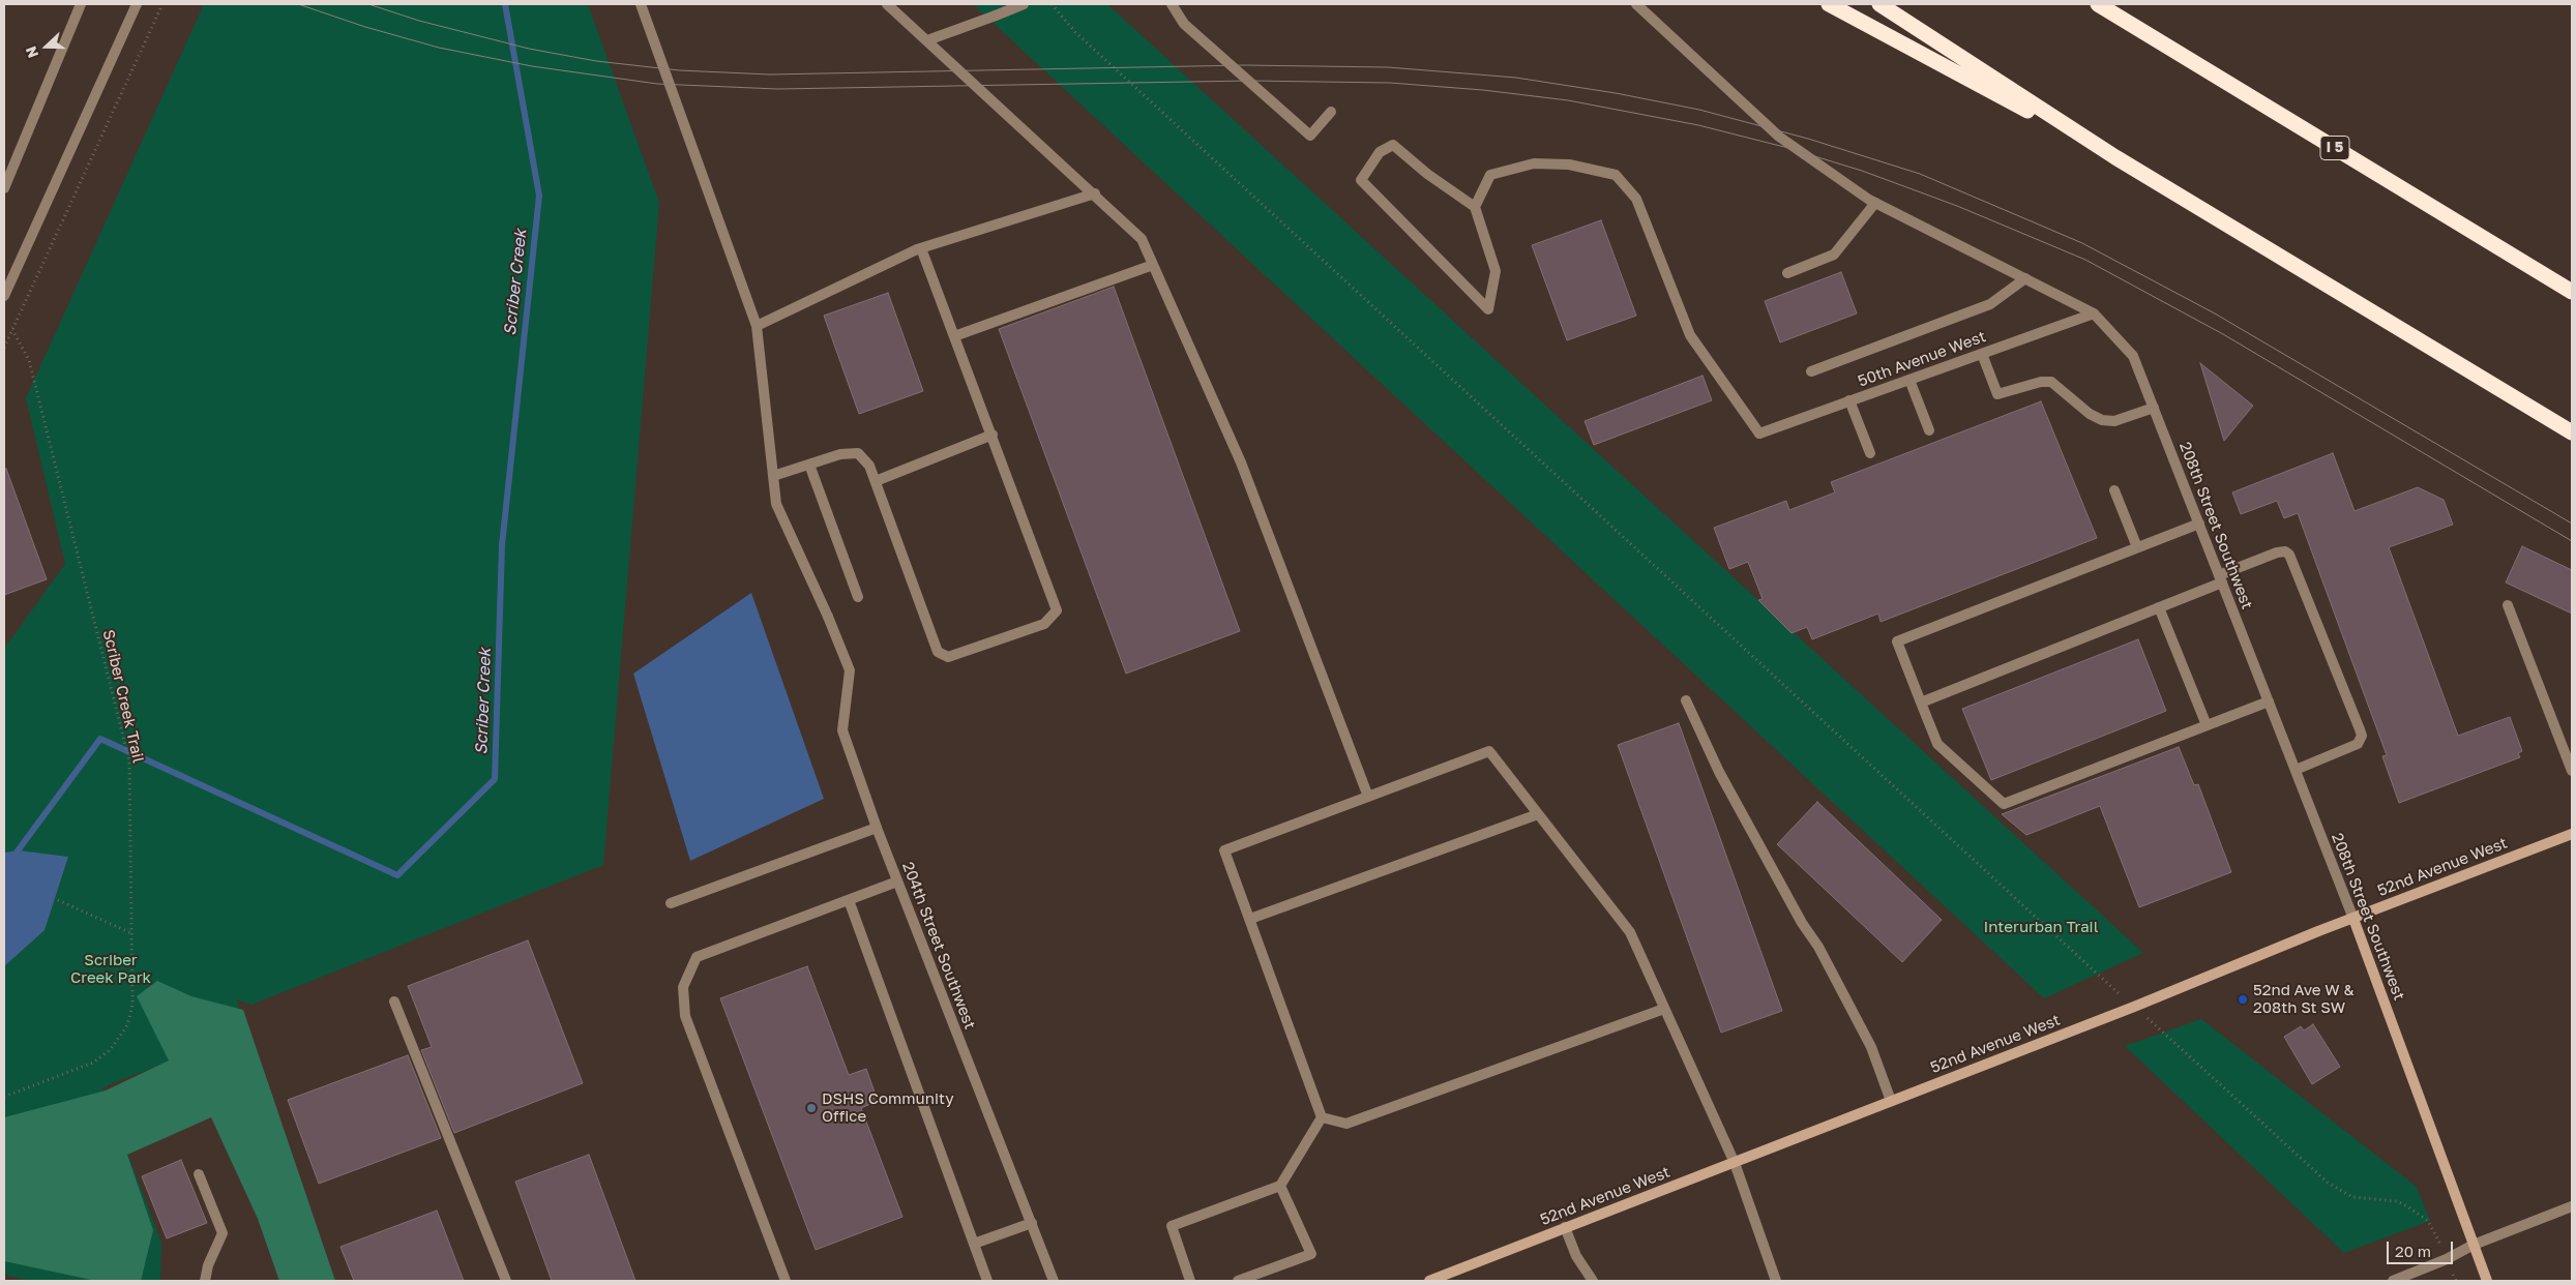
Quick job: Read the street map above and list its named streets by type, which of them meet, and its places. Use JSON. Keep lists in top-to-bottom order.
{
  "streets": {
    "highway": ["I 5"],
    "street": [
      "50th Avenue West",
      "208th Street Southwest",
      "52nd Avenue West",
      "204th Street Southwest"
    ],
    "path": ["Scriber Creek Trail"]
  },
  "crossings": [
    ["50th Avenue West", "208th Street Southwest"],
    ["208th Street Southwest", "52nd Avenue West"]
  ],
  "water": ["Scriber Creek"],
  "parks": ["Interurban Trail", "Scriber Creek Park"],
  "places": ["52nd Ave W & 208th St SW", "DSHS Community Office"],
  "scale_bar": "20 m",
  "north": "left"
}
